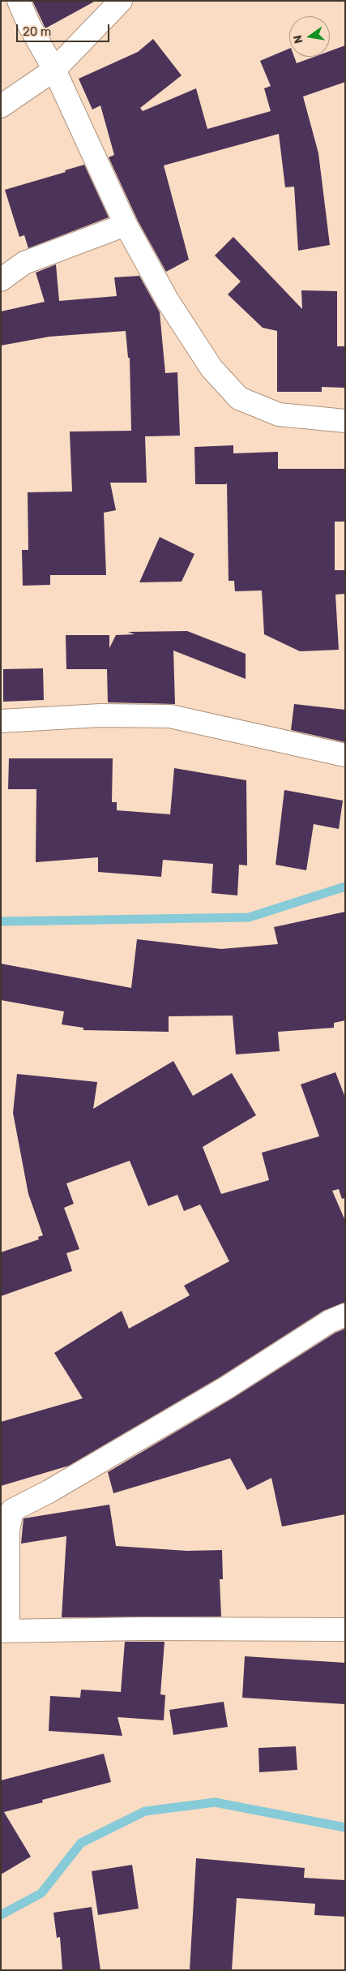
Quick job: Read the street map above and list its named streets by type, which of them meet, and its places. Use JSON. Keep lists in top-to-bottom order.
{
  "scale_bar": "20 m",
  "north": "left"
}
